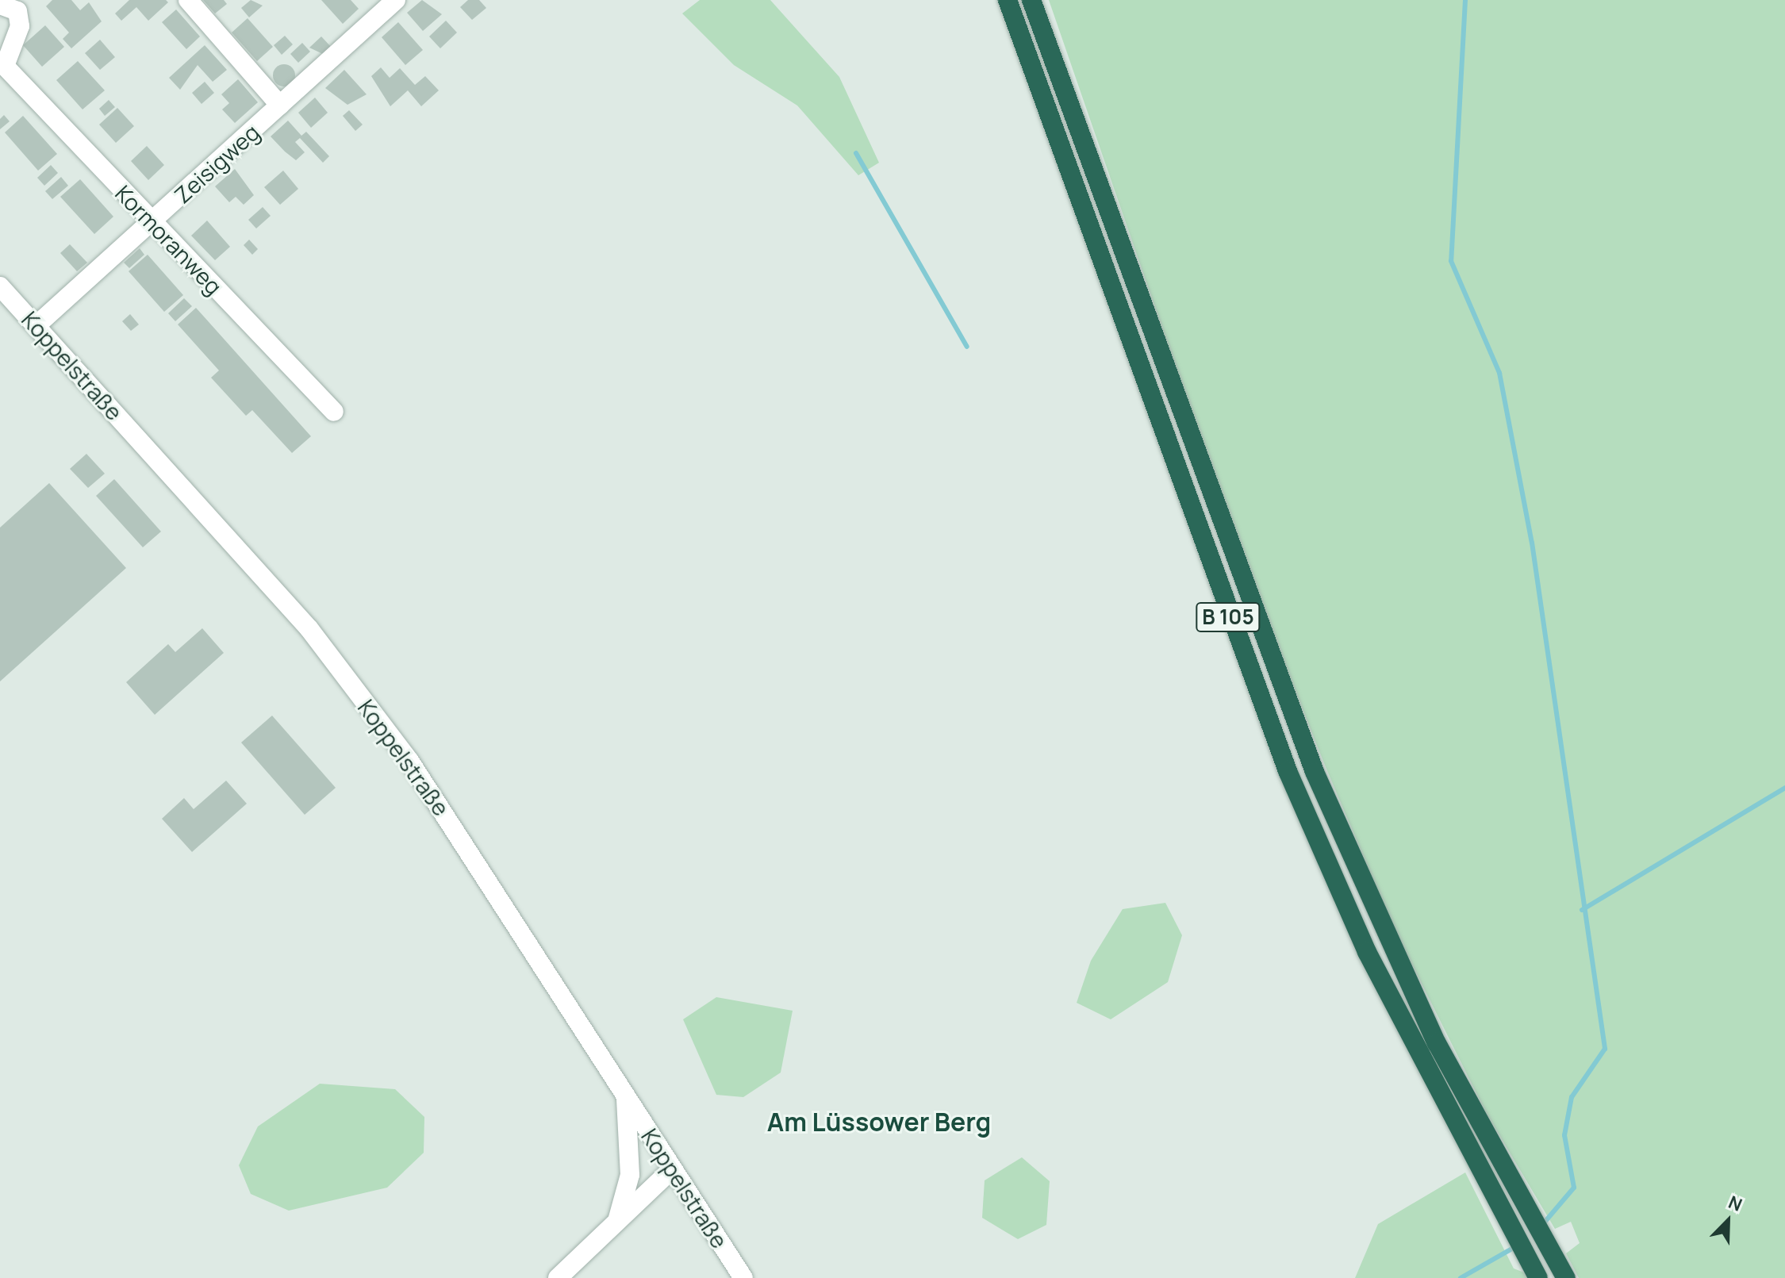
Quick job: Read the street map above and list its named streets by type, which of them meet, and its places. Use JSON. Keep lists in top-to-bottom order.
{
  "streets": {
    "highway": ["B 105"],
    "street": ["Zeisigweg", "Kormoranweg", "Koppelstraße"]
  },
  "crossings": [
    ["Zeisigweg", "Kormoranweg"],
    ["Zeisigweg", "Koppelstraße"]
  ],
  "districts": ["Am Lüssower Berg"],
  "north": "top right"
}
